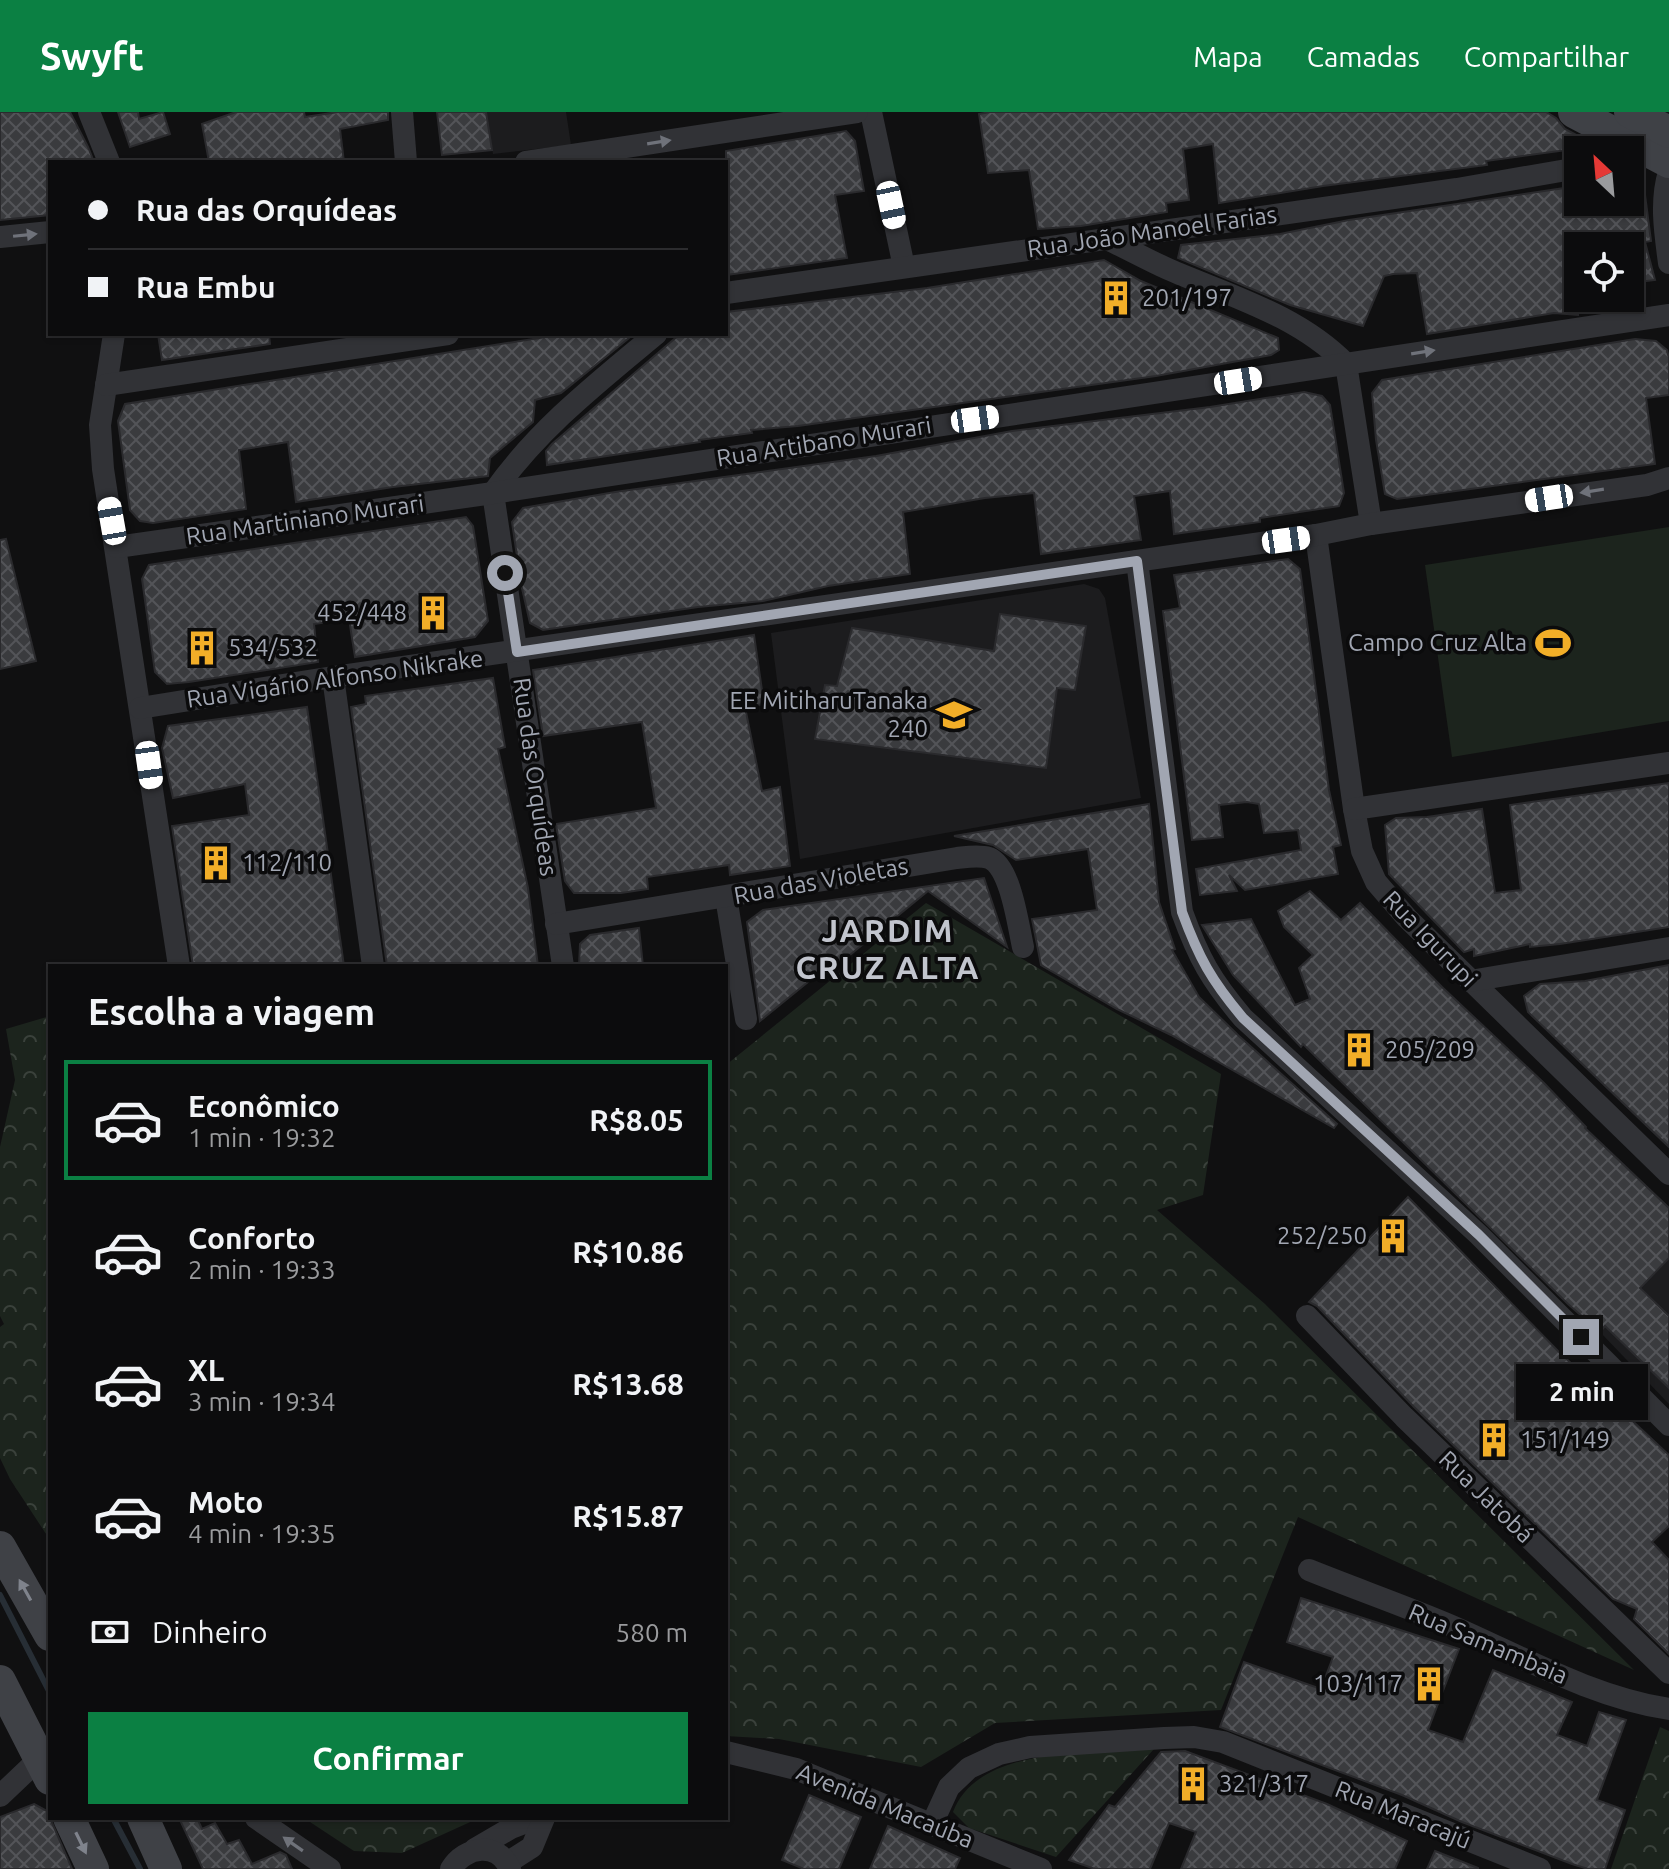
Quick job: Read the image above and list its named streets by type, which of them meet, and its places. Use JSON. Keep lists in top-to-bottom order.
{
  "streets": {
    "street": [
      "Rua João Manoel Farias",
      "Rua Artibano Murari",
      "Rua Martiniano Murari",
      "Rua Vigário Alfonso Nikrake",
      "Rua das Orquídeas",
      "Rua das Violetas",
      "Rua Igurupi",
      "Rua Jatobá",
      "Rua Samambaia",
      "Avenida Macaúba",
      "Rua Maracajú"
    ]
  },
  "crossings": [
    ["Rua Artibano Murari", "Rua Martiniano Murari"],
    ["Rua Artibano Murari", "Rua das Orquídeas"],
    ["Rua Martiniano Murari", "Rua das Orquídeas"],
    ["Rua Vigário Alfonso Nikrake", "Rua das Orquídeas"],
    ["Rua Vigário Alfonso Nikrake", "Rua Igurupi"],
    ["Rua das Orquídeas", "Rua das Violetas"],
    ["Avenida Macaúba", "Rua Maracajú"]
  ],
  "districts": ["JARDIM CRUZ ALTA"],
  "places": {
    "building": [
      "201/197",
      "452/448",
      "534/532",
      "112/110",
      "205/209",
      "252/250",
      "151/149",
      "103/117",
      "321/317"
    ],
    "sports": ["Campo Cruz Alta"],
    "school or university": ["EE MitiharuTanaka 240"]
  },
  "north": "top left",
  "page": {
    "header": "Swyft",
    "nav": ["Mapa", "Camadas", "Compartilhar"],
    "banner": ["Rua das Orquídeas", "Rua Embu"],
    "heading": "Escolha a viagem",
    "list": [
      {
        "name": "Econômico",
        "note": "1 min · 19:32",
        "value": "R$8.05"
      },
      {
        "name": "Conforto",
        "note": "2 min · 19:33",
        "value": "R$10.86"
      },
      {
        "name": "XL",
        "note": "3 min · 19:34",
        "value": "R$13.68"
      },
      {
        "name": "Moto",
        "note": "4 min · 19:35",
        "value": "R$15.87"
      }
    ],
    "bubble": "2 min",
    "pay": ["Dinheiro", "580 m"],
    "buttons": "Confirmar"
  }
}
